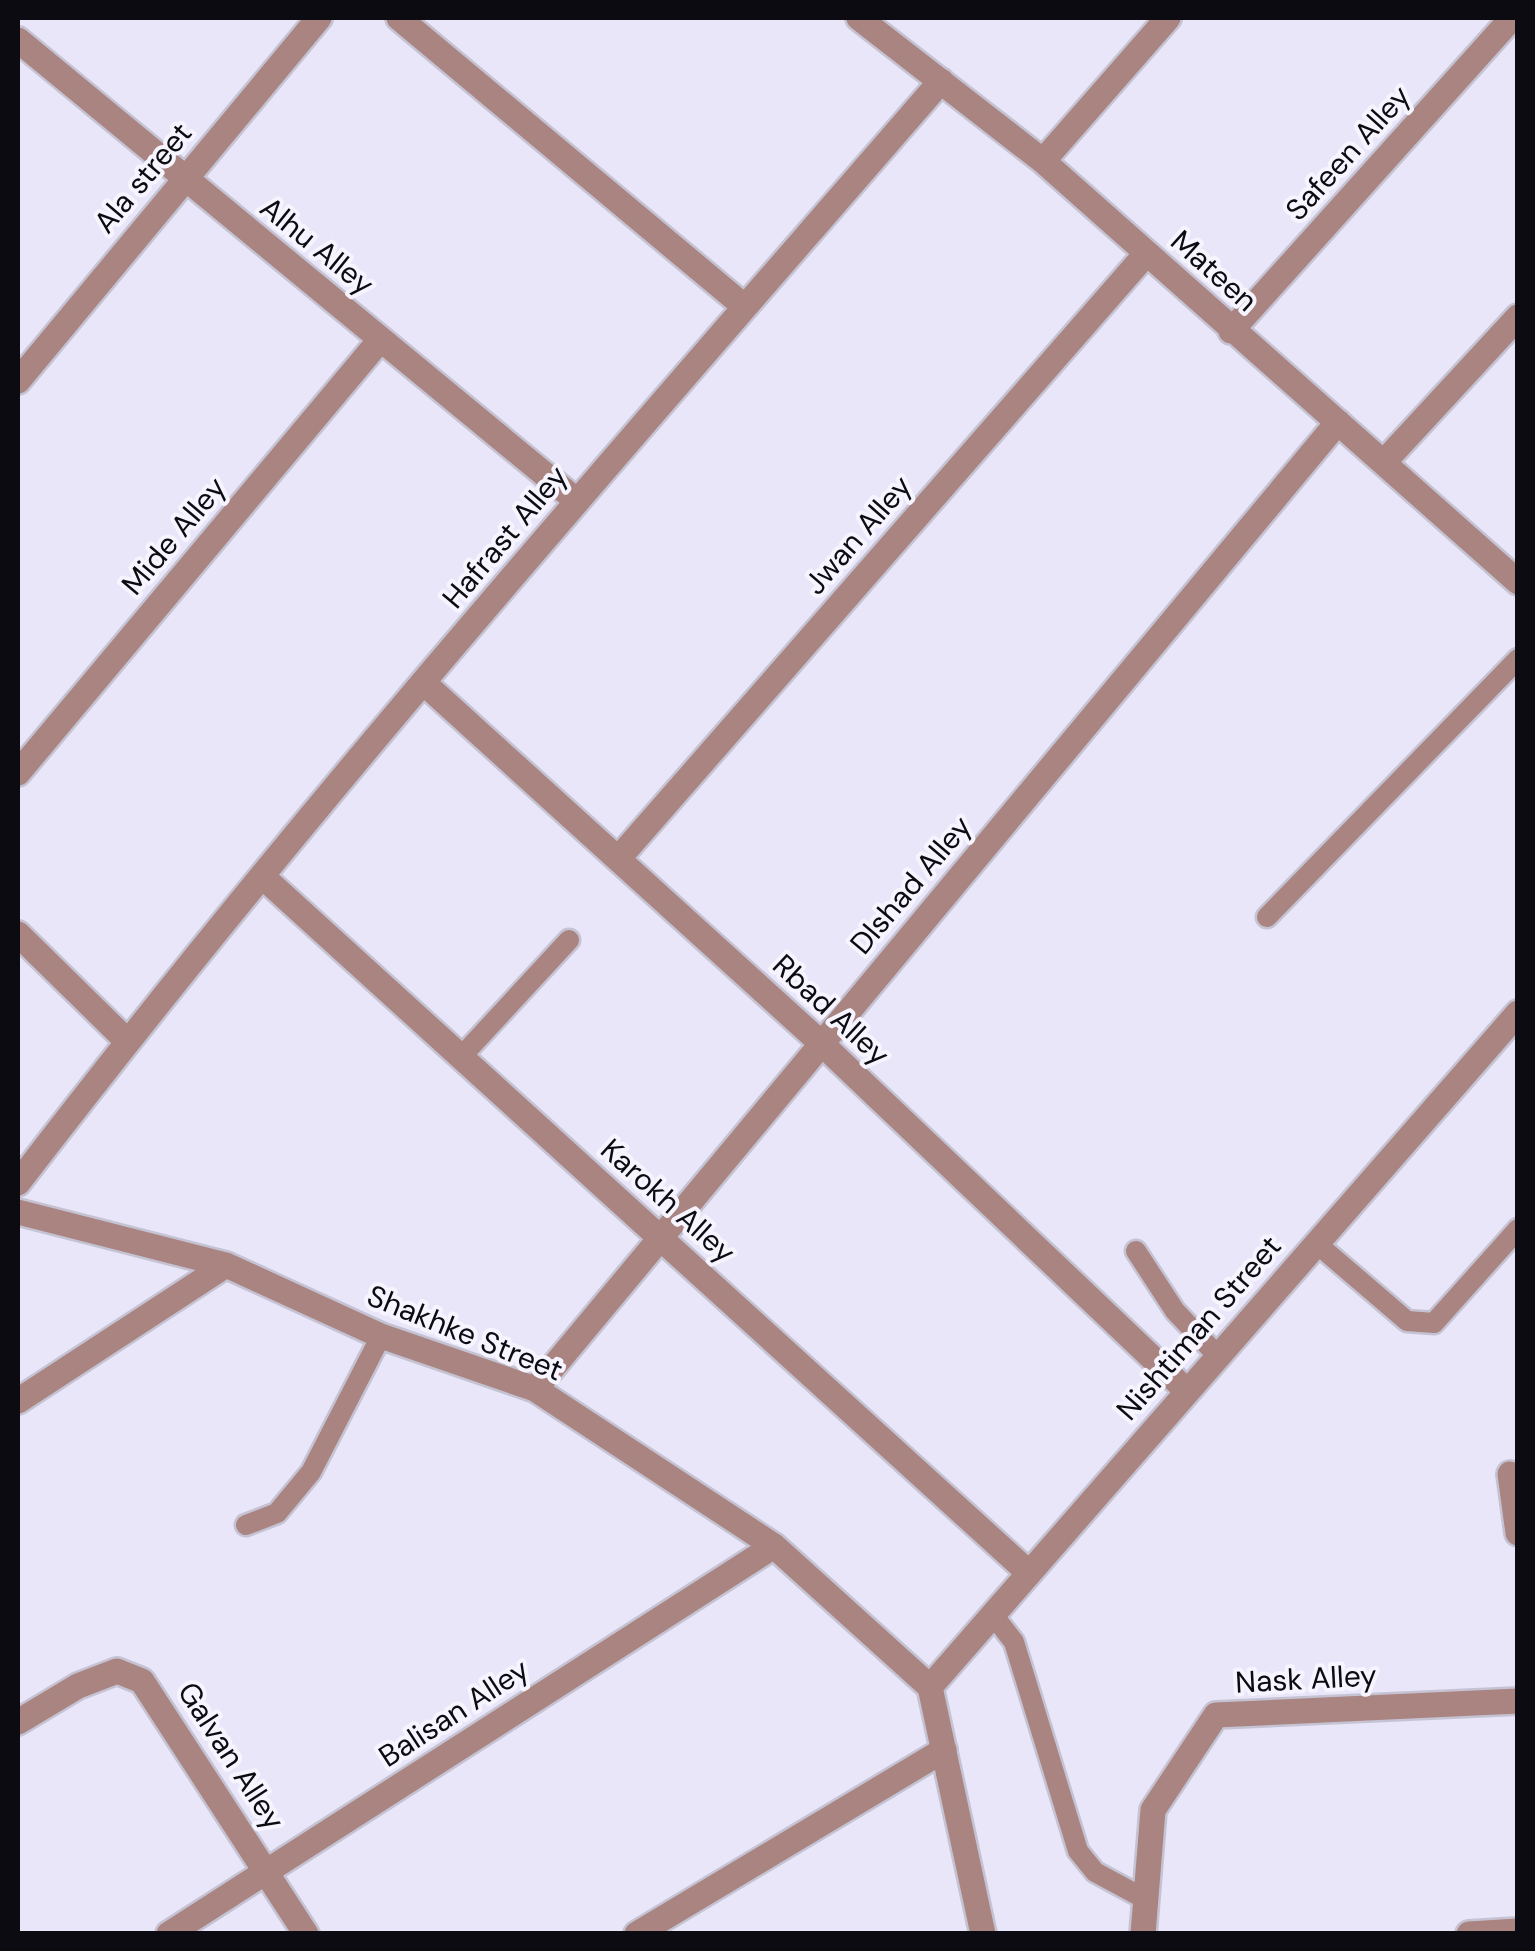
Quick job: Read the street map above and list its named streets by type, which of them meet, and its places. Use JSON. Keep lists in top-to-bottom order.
{
  "streets": {
    "street": [
      "Safeen Alley",
      "Ala street",
      "Alhu Alley",
      "Mateen",
      "Jwan Alley",
      "Mide Alley",
      "Hafrast Alley",
      "Dlshad Alley",
      "Rbad Alley",
      "Karokh Alley",
      "Nishtiman Street",
      "Shakhke Street",
      "Nask Alley",
      "Balisan Alley",
      "Galvan Alley"
    ]
  },
  "crossings": [
    ["Safeen Alley", "Mateen"],
    ["Ala street", "Alhu Alley"],
    ["Alhu Alley", "Mide Alley"],
    ["Alhu Alley", "Hafrast Alley"],
    ["Mateen", "Jwan Alley"],
    ["Mateen", "Hafrast Alley"],
    ["Mateen", "Dlshad Alley"],
    ["Jwan Alley", "Rbad Alley"],
    ["Hafrast Alley", "Rbad Alley"],
    ["Hafrast Alley", "Karokh Alley"],
    ["Dlshad Alley", "Rbad Alley"],
    ["Dlshad Alley", "Karokh Alley"],
    ["Dlshad Alley", "Shakhke Street"],
    ["Rbad Alley", "Nishtiman Street"],
    ["Karokh Alley", "Nishtiman Street"],
    ["Nishtiman Street", "Shakhke Street"],
    ["Shakhke Street", "Balisan Alley"],
    ["Balisan Alley", "Galvan Alley"]
  ]
}
